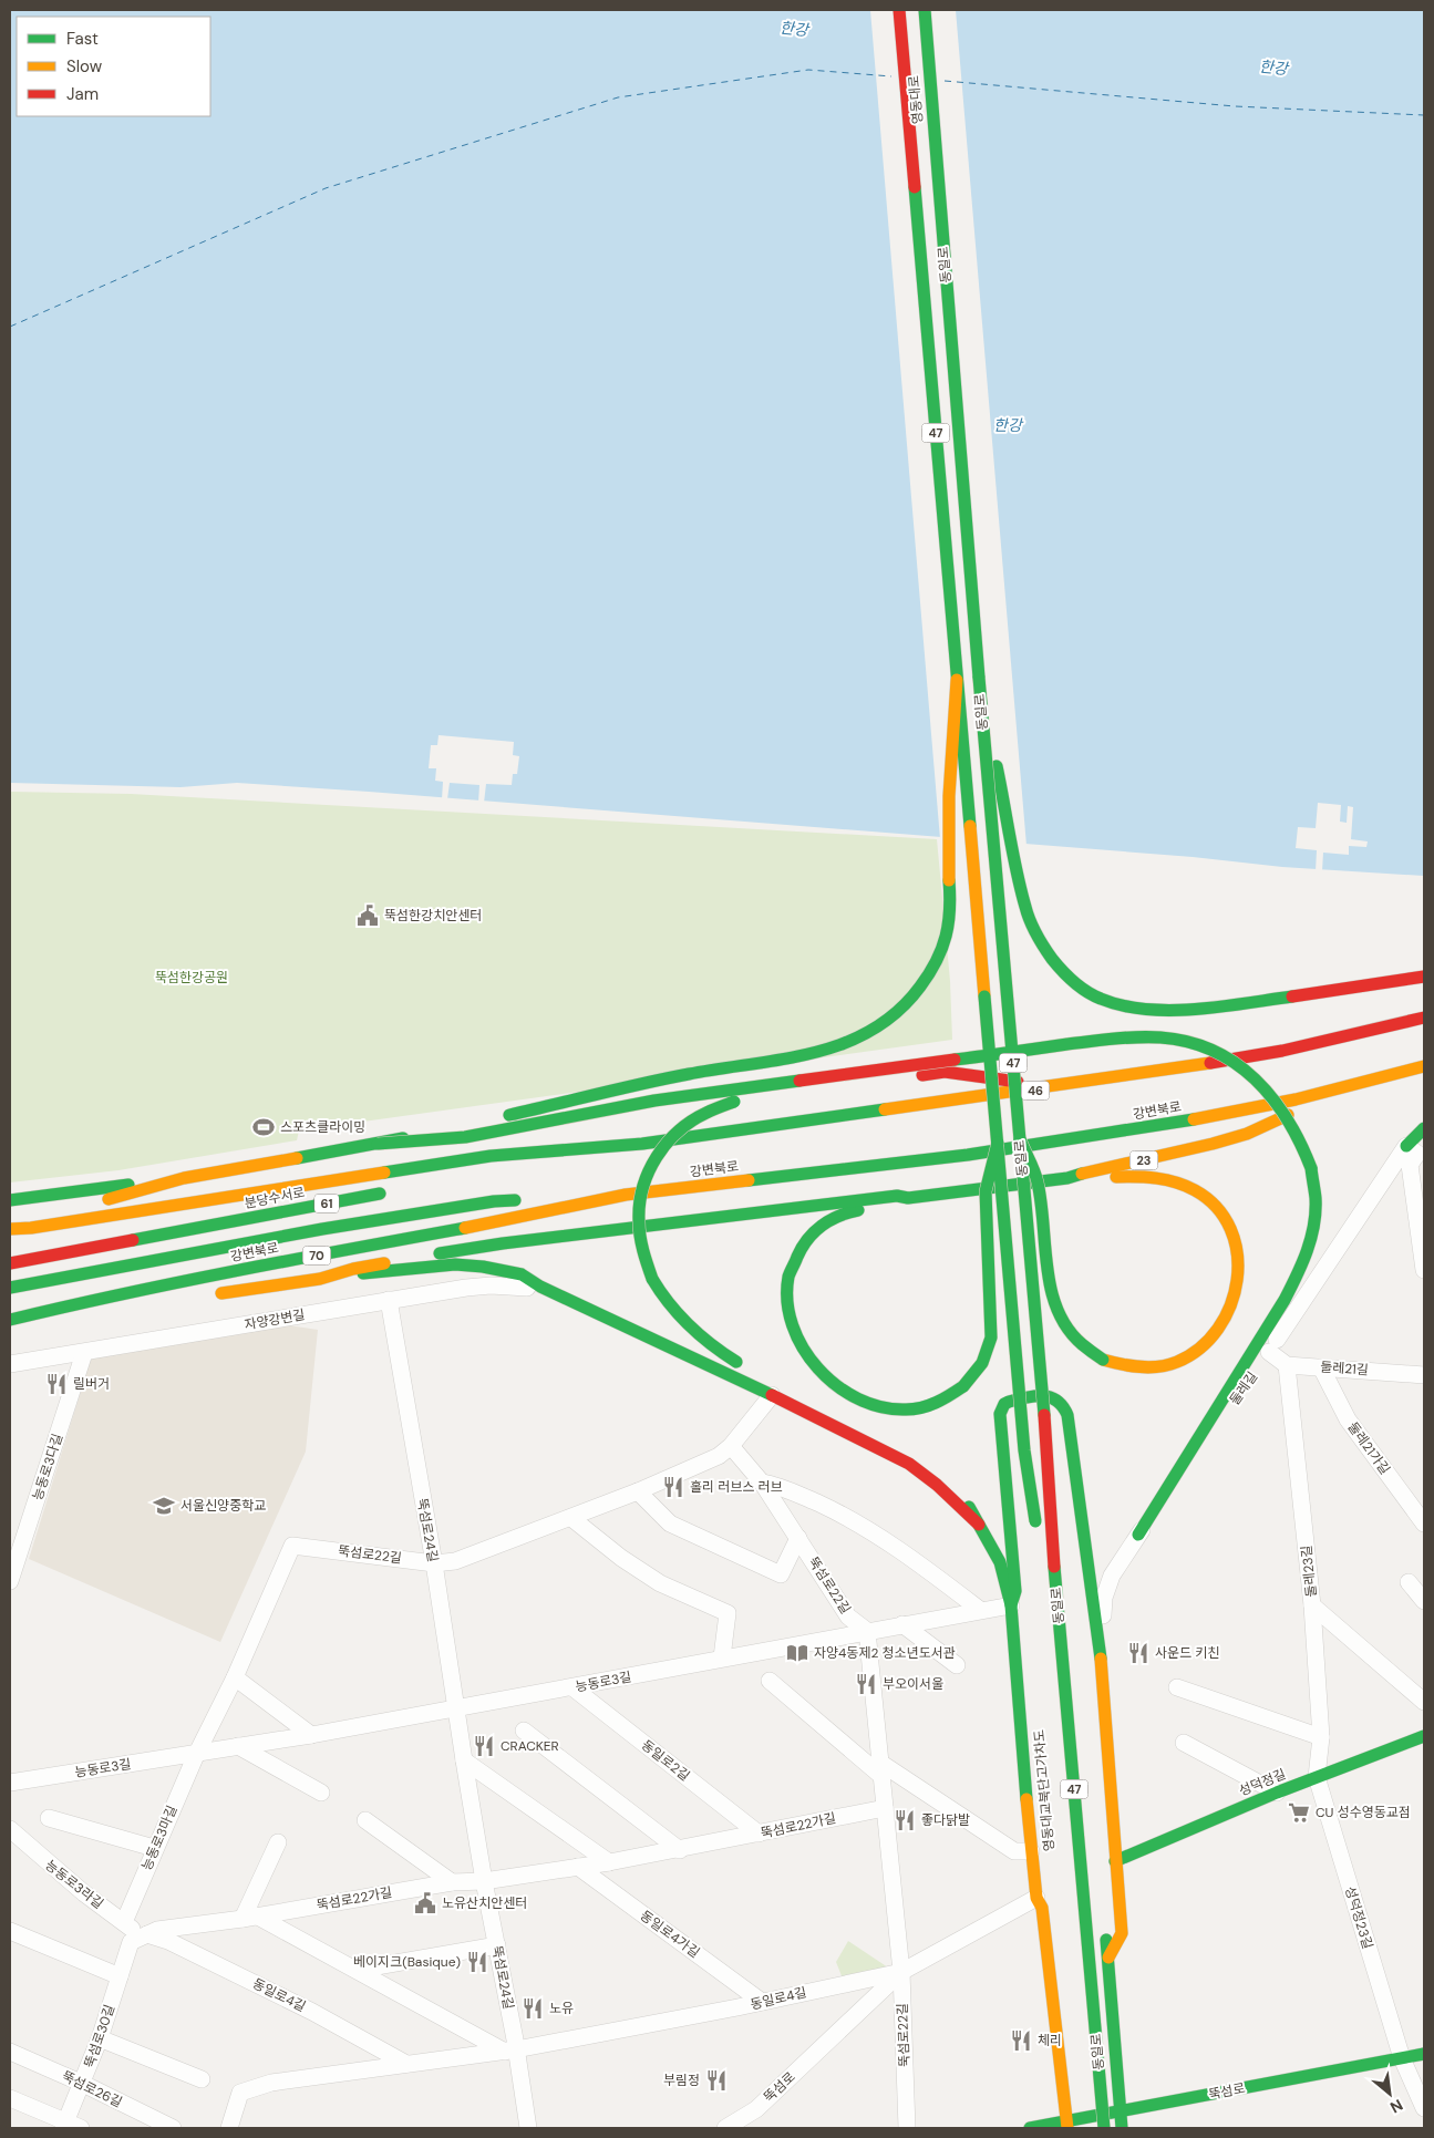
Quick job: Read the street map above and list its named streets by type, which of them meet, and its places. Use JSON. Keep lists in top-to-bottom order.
{
  "streets": {
    "main road": [
      "영동대로",
      "동일로",
      "47",
      "46",
      "강변북로",
      "23",
      "분당수서로",
      "61",
      "70",
      "성덕정길",
      "뚝섬로"
    ],
    "street": [
      "자양강변길",
      "둘레21길",
      "둘레길",
      "둘레21가길",
      "능동로3다길",
      "뚝섬로24길",
      "뚝섬로22길",
      "둘레23길",
      "능동로3길",
      "동일로2길",
      "뚝섬로22가길",
      "능동로3마길",
      "능동로3라길",
      "성덕정23길",
      "동일로4가길",
      "동일로4길",
      "뚝섬로30길",
      "뚝섬로26길"
    ]
  },
  "crossings": [
    ["영동대로", "동일로"],
    ["동일로", "47"],
    ["동일로", "23"],
    ["강변북로", "23"],
    ["강변북로", "61"],
    ["자양강변길", "능동로3다길"],
    ["자양강변길", "뚝섬로24길"],
    ["둘레21길", "둘레21가길"],
    ["둘레21길", "둘레23길"],
    ["뚝섬로24길", "뚝섬로22길"],
    ["뚝섬로24길", "능동로3길"],
    ["뚝섬로24길", "뚝섬로22가길"],
    ["뚝섬로24길", "동일로4길"],
    ["뚝섬로22길", "능동로3길"],
    ["뚝섬로22길", "뚝섬로22가길"],
    ["뚝섬로22길", "동일로4길"],
    ["뚝섬로22길", "뚝섬로"],
    ["둘레23길", "성덕정길"],
    ["둘레23길", "성덕정23길"],
    ["능동로3길", "동일로2길"],
    ["능동로3길", "능동로3마길"],
    ["동일로2길", "뚝섬로22가길"],
    ["성덕정길", "성덕정23길"],
    ["뚝섬로22가길", "능동로3라길"],
    ["뚝섬로22가길", "동일로4가길"],
    ["뚝섬로22가길", "동일로4길"],
    ["뚝섬로22가길", "뚝섬로30길"],
    ["능동로3마길", "능동로3라길"],
    ["능동로3라길", "동일로4길"],
    ["능동로3라길", "뚝섬로30길"],
    ["성덕정23길", "뚝섬로"],
    ["동일로4가길", "동일로4길"],
    ["동일로4길", "뚝섬로30길"],
    ["동일로4길", "뚝섬로"],
    ["뚝섬로30길", "뚝섬로26길"]
  ],
  "water": ["한강"],
  "parks": ["뚝섬한강공원"],
  "places": {
    "public building": ["뚝섬한강치안센터", "노유산치안센터"],
    "sports": ["스포츠클라이밍"],
    "restaurant": [
      "릴버거",
      "홀리 러브스 러브",
      "사운드 키친",
      "부오이서울",
      "CRACKER",
      "좋다닭발",
      "베이지크(Basique)",
      "노유",
      "체리",
      "부림정"
    ],
    "school or university": ["서울신양중학교"],
    "library": ["자양4동제2 청소년도서관"],
    "supermarket": ["CU 성수영동교점"]
  },
  "legend": ["Fast", "Slow", "Jam"],
  "north": "bottom right"
}
